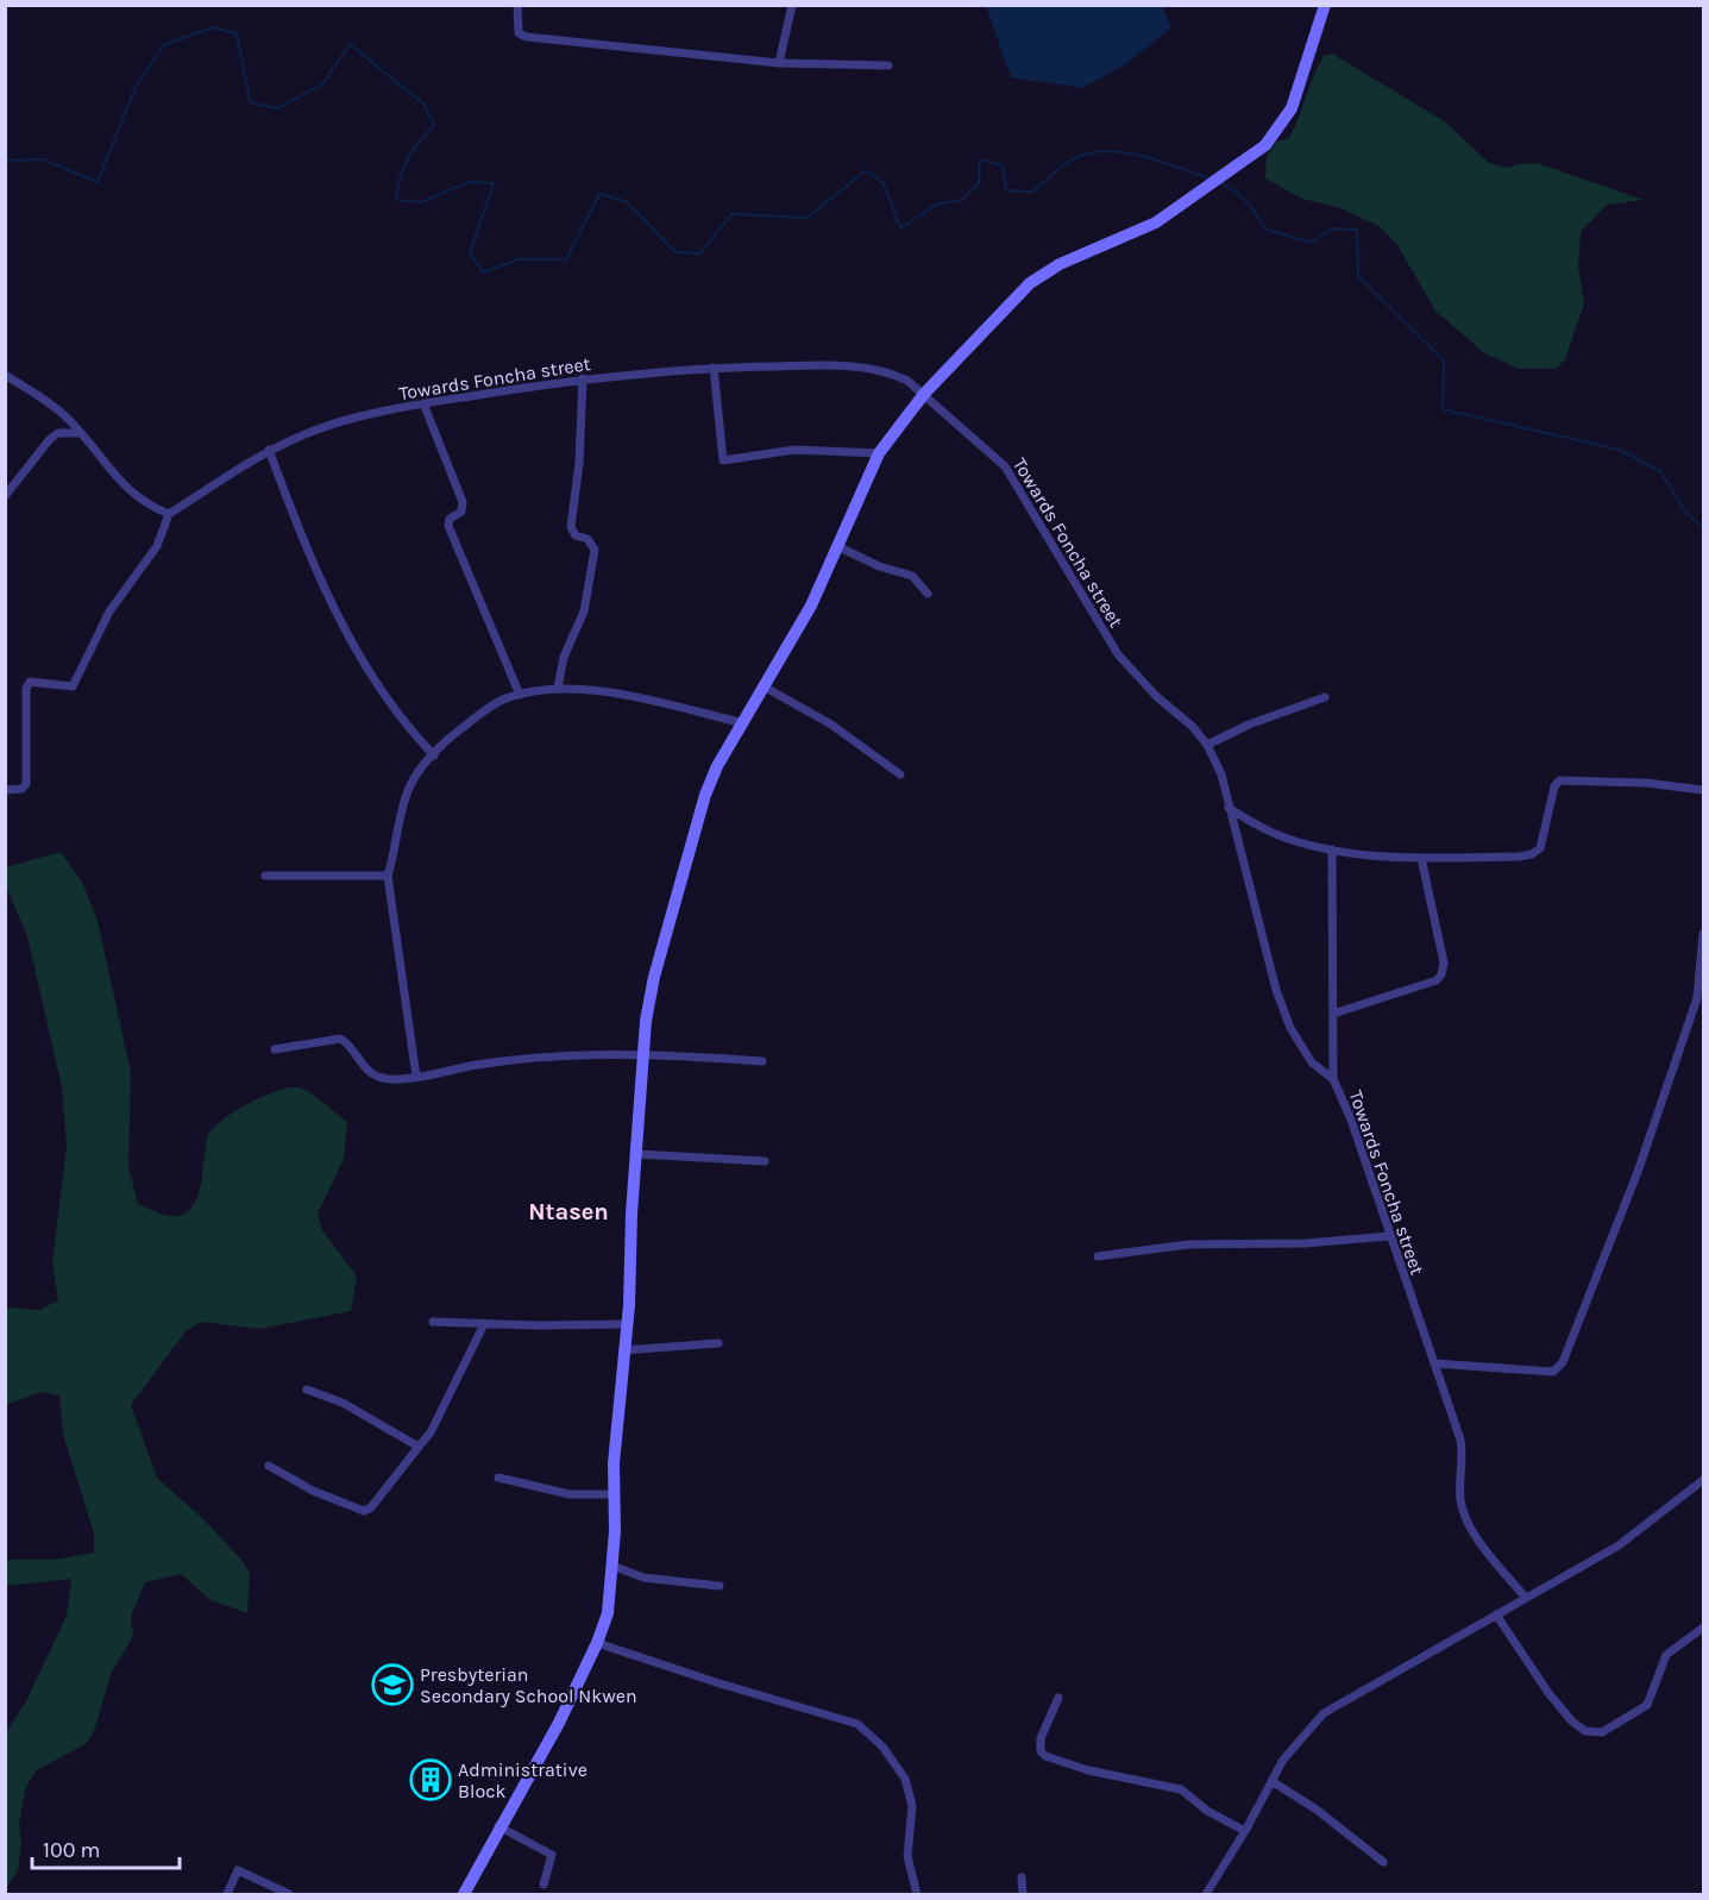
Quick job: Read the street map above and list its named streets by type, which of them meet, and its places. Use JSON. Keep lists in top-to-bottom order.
{
  "streets": {
    "street": ["Towards Foncha street"]
  },
  "districts": ["Ntasen"],
  "places": {
    "school or university": ["Presbyterian Secondary School Nkwen"],
    "building": ["Administrative Block"]
  },
  "scale_bar": "100 m"
}
